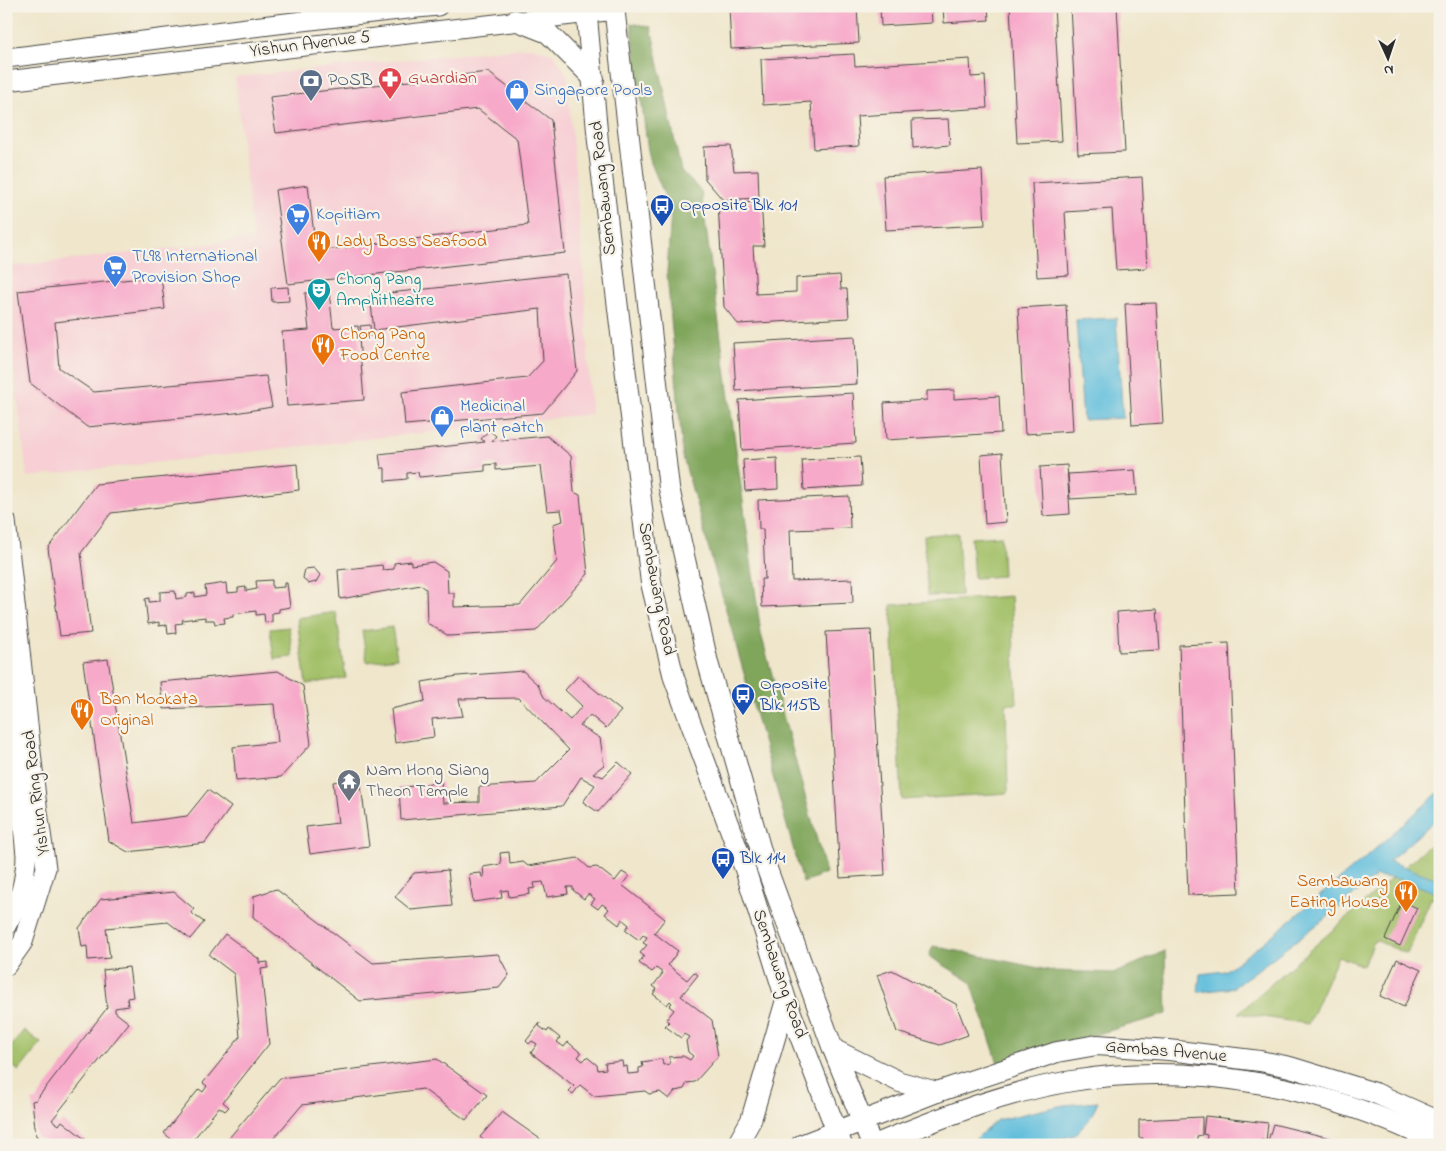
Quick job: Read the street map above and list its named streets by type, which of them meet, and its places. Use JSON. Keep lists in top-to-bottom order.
{
  "streets": {
    "main road": [
      "Yishun Avenue 5",
      "Sembawang Road",
      "Yishun Ring Road",
      "Gambas Avenue"
    ]
  },
  "crossings": [
    ["Yishun Avenue 5", "Sembawang Road"],
    ["Sembawang Road", "Gambas Avenue"]
  ],
  "places": {
    "pharmacy": ["Guardian"],
    "bank": ["POSB"],
    "shop": ["Singapore Pools", "Medicinal plant patch"],
    "bus stop": ["Opposite Blk 101", "Opposite Blk 115B", "Blk 114"],
    "supermarket": ["Kopitiam", "TL98 International Provision Shop"],
    "restaurant": [
      "Lady Boss Seafood",
      "Chong Pang Food Centre",
      "Ban Mookata Original",
      "Sembawang Eating House"
    ],
    "theatre": ["Chong Pang Amphitheatre"],
    "temple": ["Nam Hong Siang Theon Temple"]
  },
  "north": "bottom"
}
